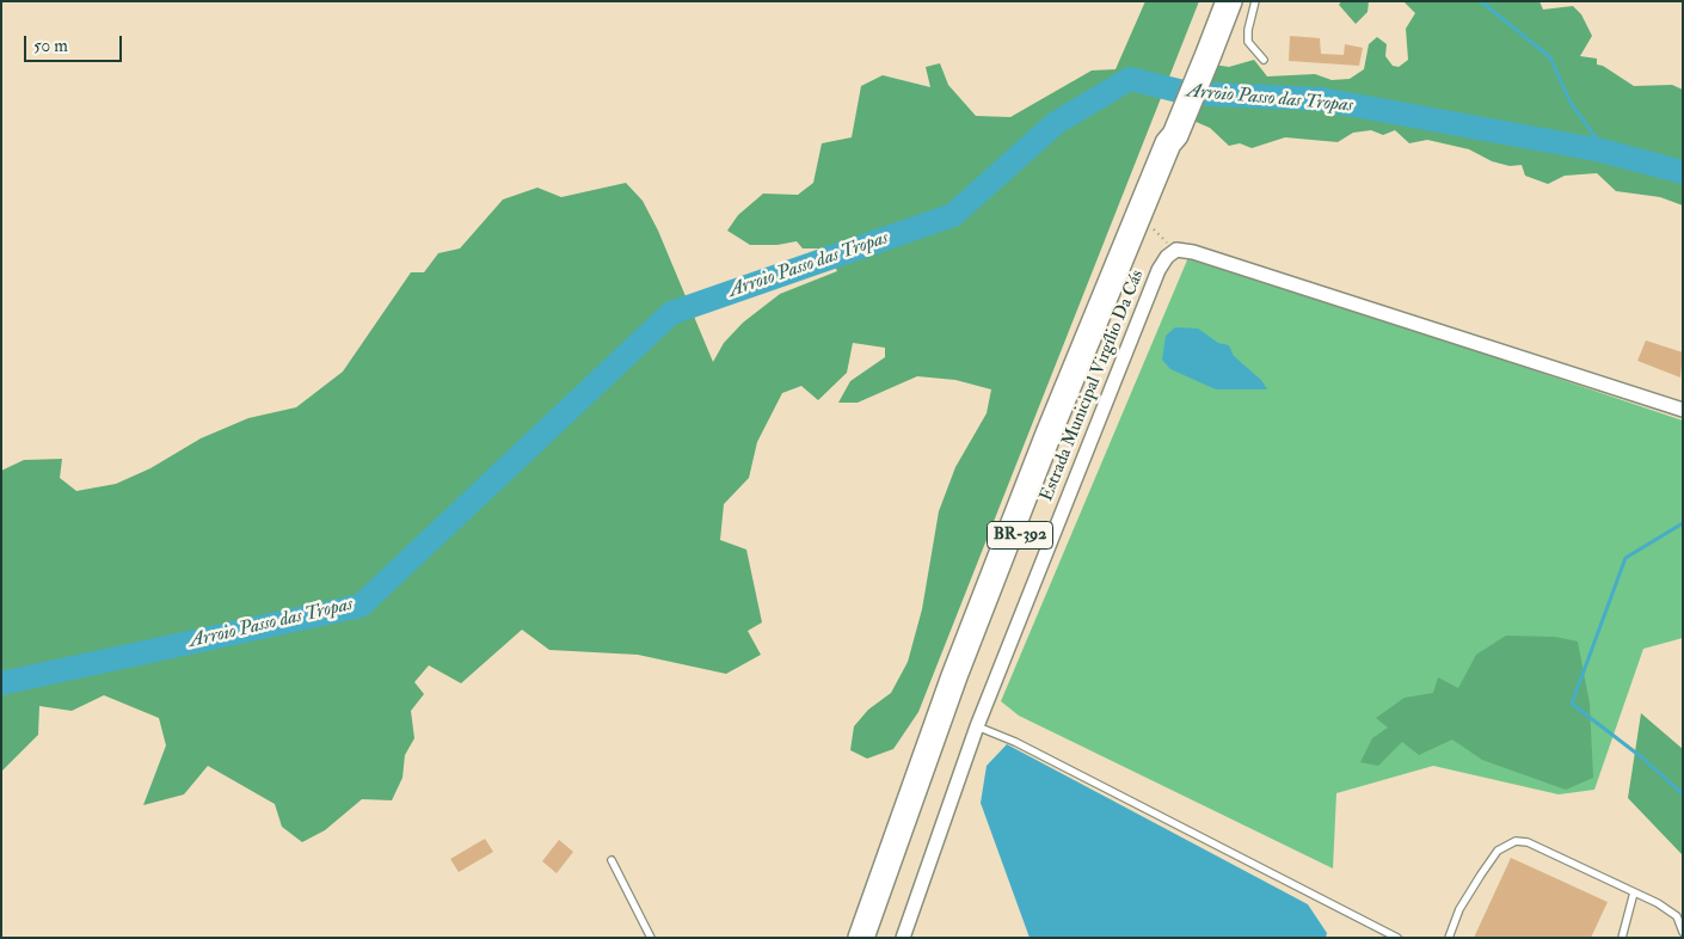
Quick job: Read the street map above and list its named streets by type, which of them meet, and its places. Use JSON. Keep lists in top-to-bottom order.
{
  "streets": {
    "highway": ["BR-392"],
    "street": ["Estrada Municipal Virgílio Da Cás"]
  },
  "water": ["Arroio Passo das Tropas"],
  "scale_bar": "50 m"
}
